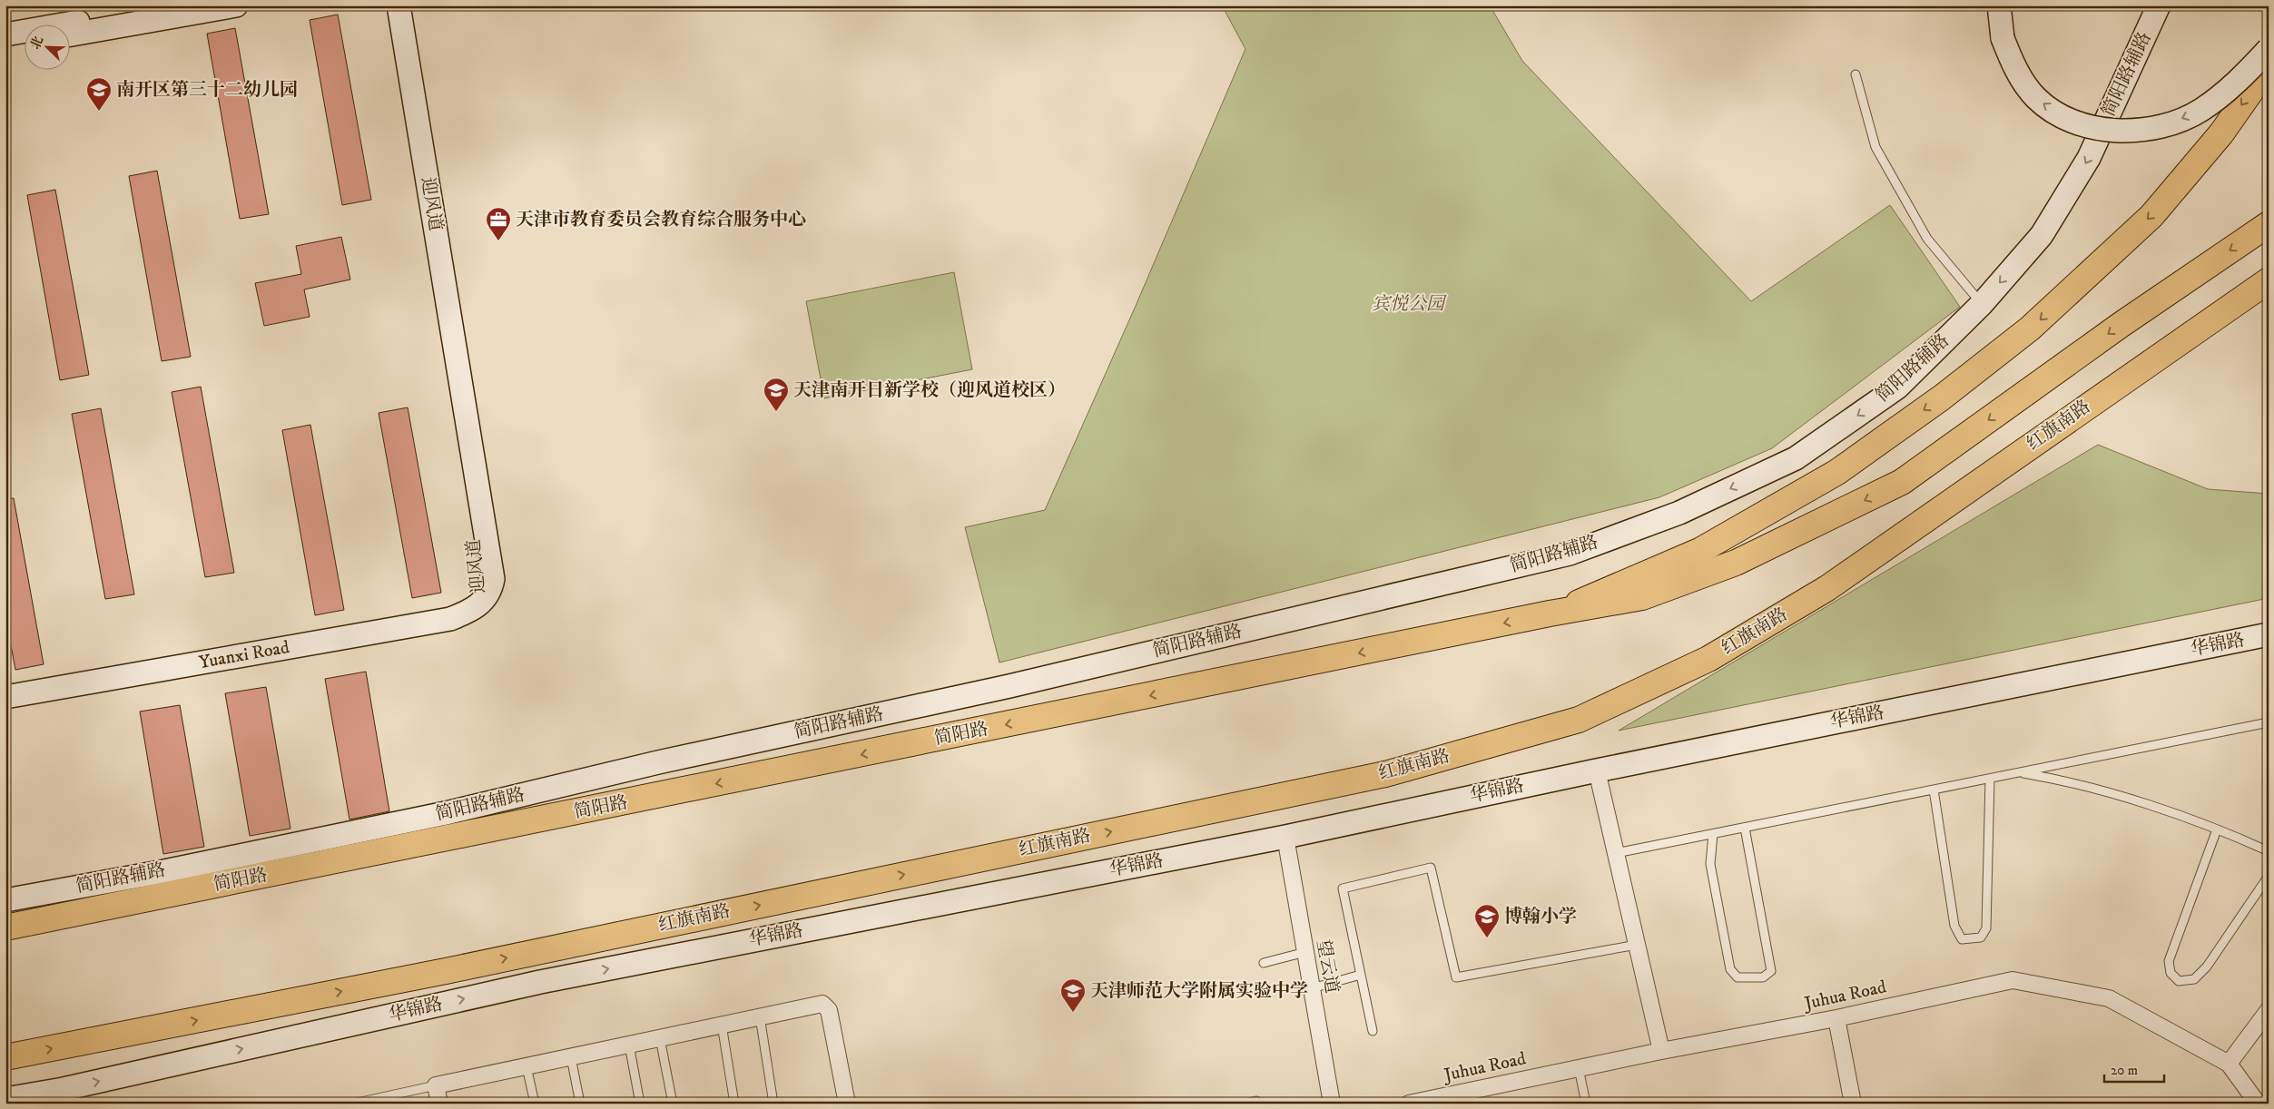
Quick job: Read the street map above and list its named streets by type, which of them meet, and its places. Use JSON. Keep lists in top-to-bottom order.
{
  "streets": {
    "main road": ["红旗南路", "简阳路"],
    "street": [
      "简阳路辅路",
      "迎风道",
      "华锦路",
      "Yuanxi Road",
      "望云道",
      "Juhua Road"
    ]
  },
  "crossings": [
    ["迎风道", "Yuanxi Road"],
    ["华锦路", "望云道"]
  ],
  "one_way": ["简阳路辅路", "简阳路"],
  "parks": ["宾悦公园"],
  "places": {
    "school or university": [
      "南开区第三十二幼儿园",
      "天津南开日新学校（迎风道校区）",
      "博翰小学",
      "天津师范大学附属实验中学"
    ],
    "office": ["天津市教育委员会教育综合服务中心"]
  },
  "scale_bar": "20 m",
  "north": "top left"
}
